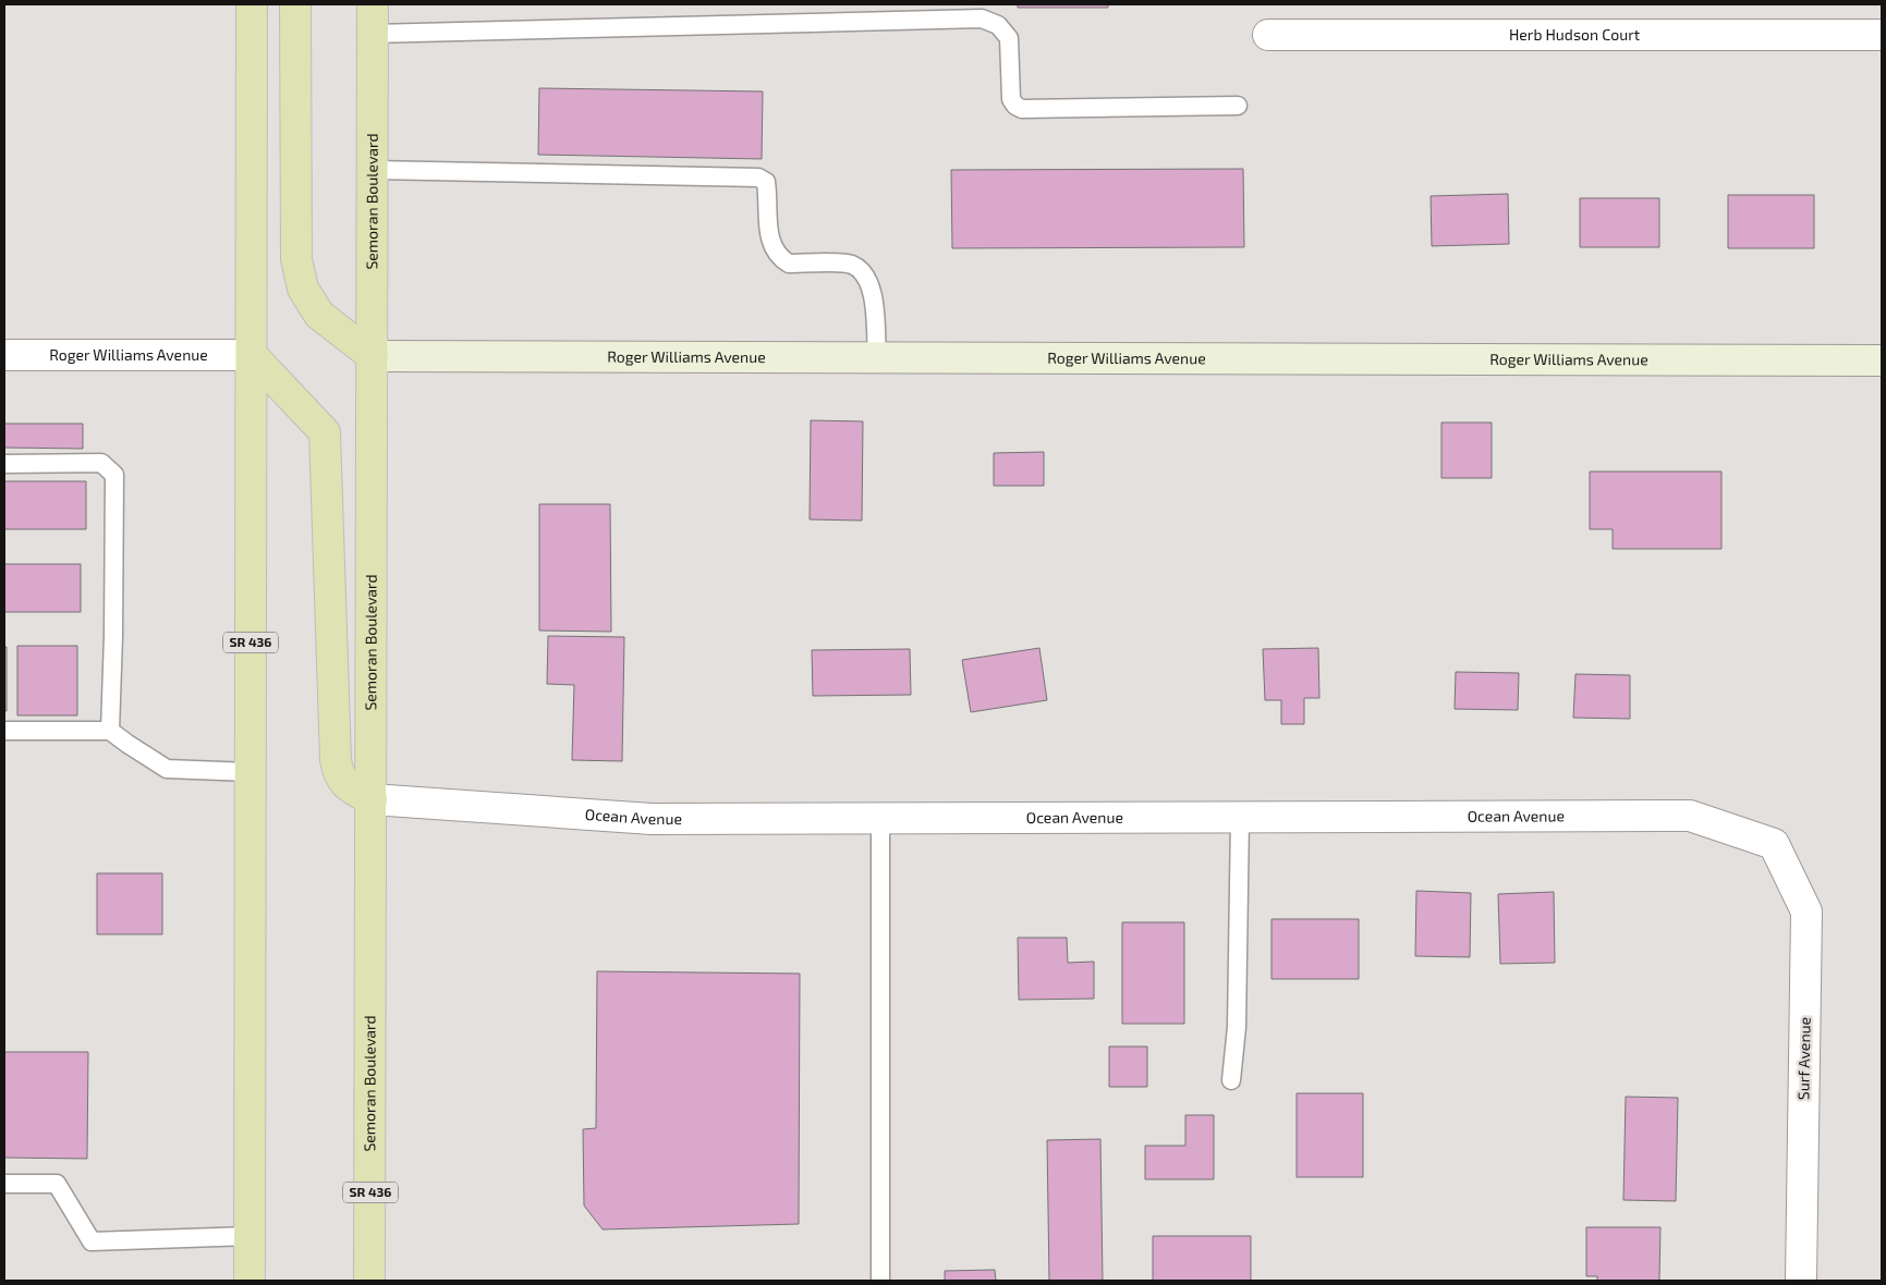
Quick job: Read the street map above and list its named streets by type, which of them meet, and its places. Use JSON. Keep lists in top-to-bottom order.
{
  "streets": {
    "main road": ["Semoran Boulevard", "SR 436"],
    "street": [
      "Herb Hudson Court",
      "Roger Williams Avenue",
      "Ocean Avenue",
      "Surf Avenue"
    ]
  },
  "crossings": [
    ["Semoran Boulevard", "Roger Williams Avenue"],
    ["Semoran Boulevard", "Ocean Avenue"],
    ["Roger Williams Avenue", "SR 436"],
    ["Ocean Avenue", "Surf Avenue"]
  ]
}
